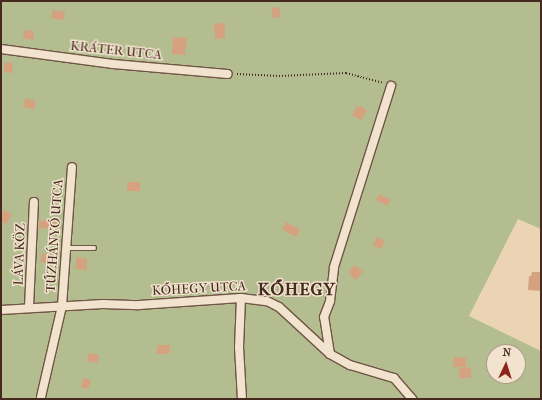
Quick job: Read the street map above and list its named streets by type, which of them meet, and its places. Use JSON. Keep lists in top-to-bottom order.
{
  "streets": {
    "street": [
      "KRÁTER UTCA",
      "TŰZHÁNYÓ UTCA",
      "LÁVA KÖZ",
      "KŐHEGY UTCA"
    ]
  },
  "crossings": [
    ["TŰZHÁNYÓ UTCA", "KŐHEGY UTCA"],
    ["LÁVA KÖZ", "KŐHEGY UTCA"]
  ],
  "districts": ["KŐHEGY"],
  "north": "top"
}
